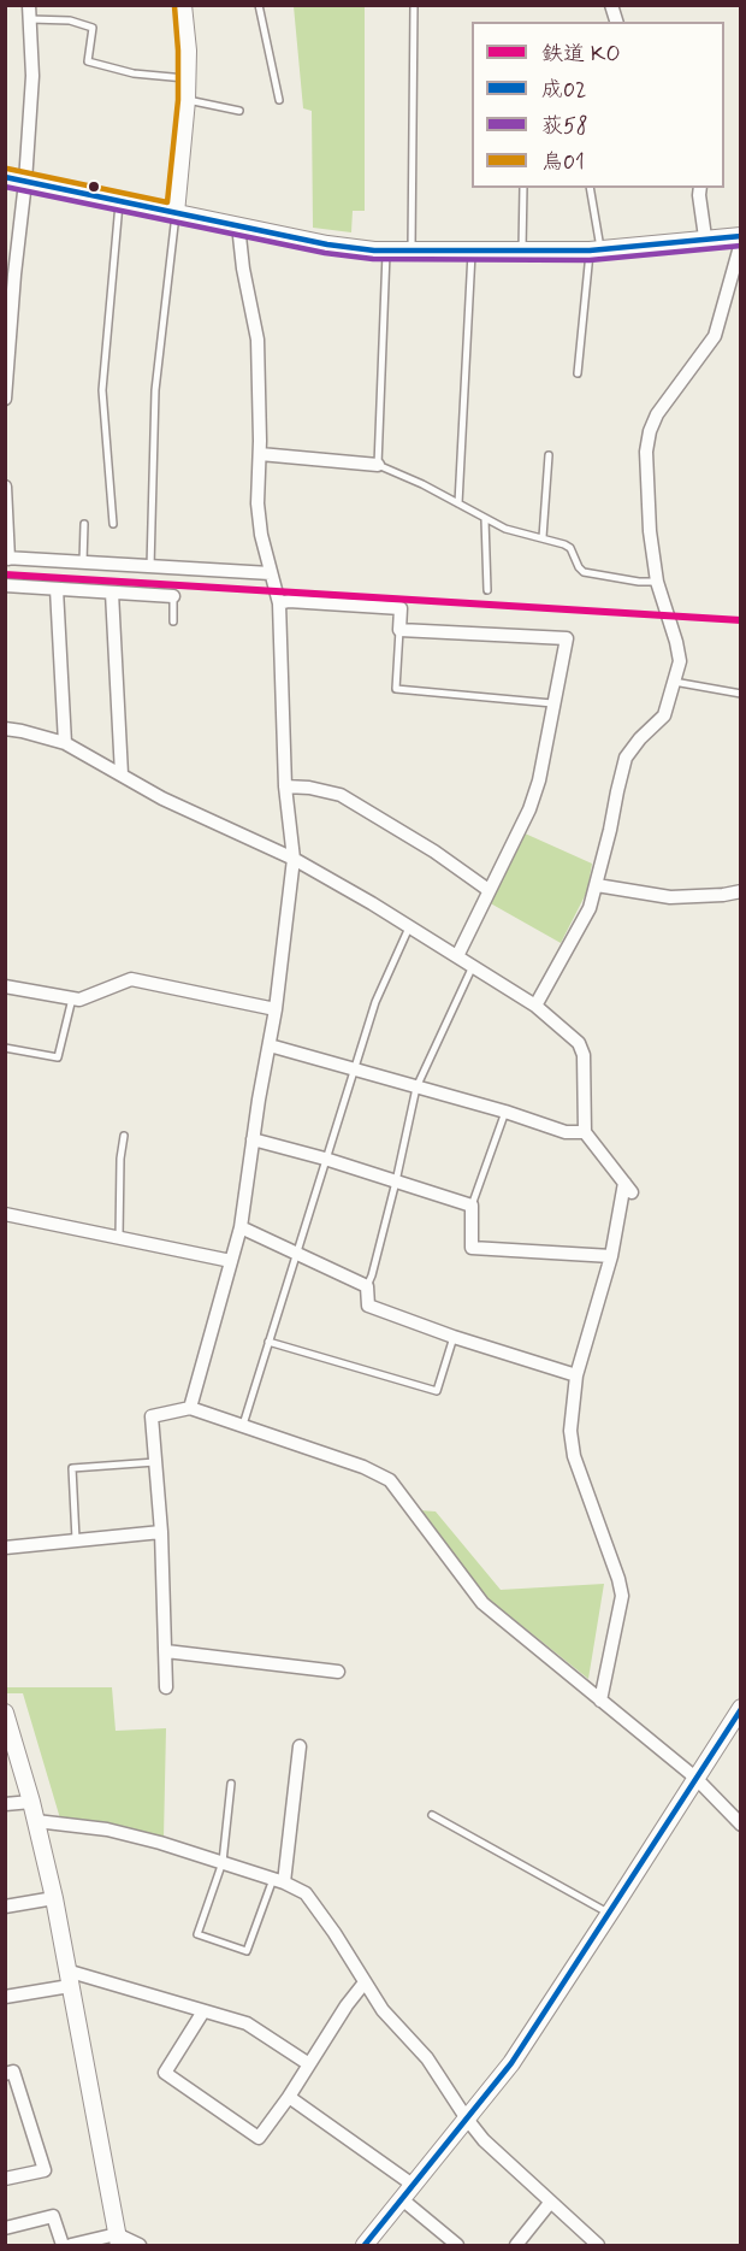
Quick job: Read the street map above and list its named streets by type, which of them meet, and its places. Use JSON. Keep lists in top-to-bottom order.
{
  "lines": [
    "transit line 烏01",
    "transit line 成02",
    "transit line 荻58",
    "rail line KO"
  ],
  "legend": [
    "鉄道 KO",
    "成02",
    "荻58",
    "烏01"
  ]
}
